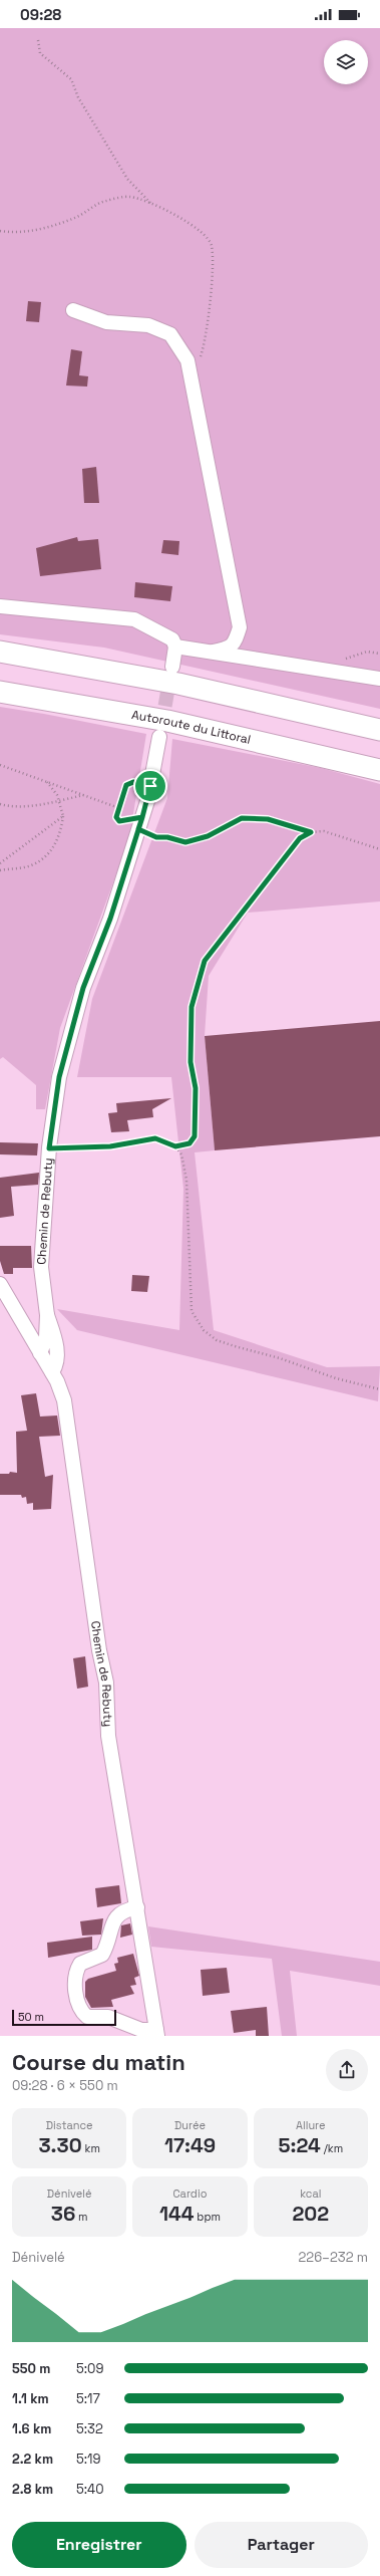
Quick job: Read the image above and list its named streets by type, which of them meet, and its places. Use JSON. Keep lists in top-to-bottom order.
{
  "streets": {
    "highway": ["Autoroute du Littoral"],
    "street": ["Chemin de Rebuty"]
  },
  "scale_bar": "50 m",
  "page": {
    "status": "09:28",
    "scale": "50 m",
    "heading": ["Course du matin", "09:28 · 6 × 550 m"],
    "stats": [
      ["Distance", "3.30 km"],
      ["Durée", "17:49"],
      ["Allure", "5:24 /km"],
      ["Dénivelé", "36 m"],
      ["Cardio", "144 bpm"],
      ["kcal", "202"]
    ],
    "chart": ["Dénivelé", "226–232 m"],
    "list": [
      {
        "name": "550 m",
        "note": "5:09"
      },
      {
        "name": "1.1 km",
        "note": "5:17"
      },
      {
        "name": "1.6 km",
        "note": "5:32"
      },
      {
        "name": "2.2 km",
        "note": "5:19"
      },
      {
        "name": "2.8 km",
        "note": "5:40"
      }
    ],
    "buttons": ["Enregistrer", "Partager"]
  }
}
